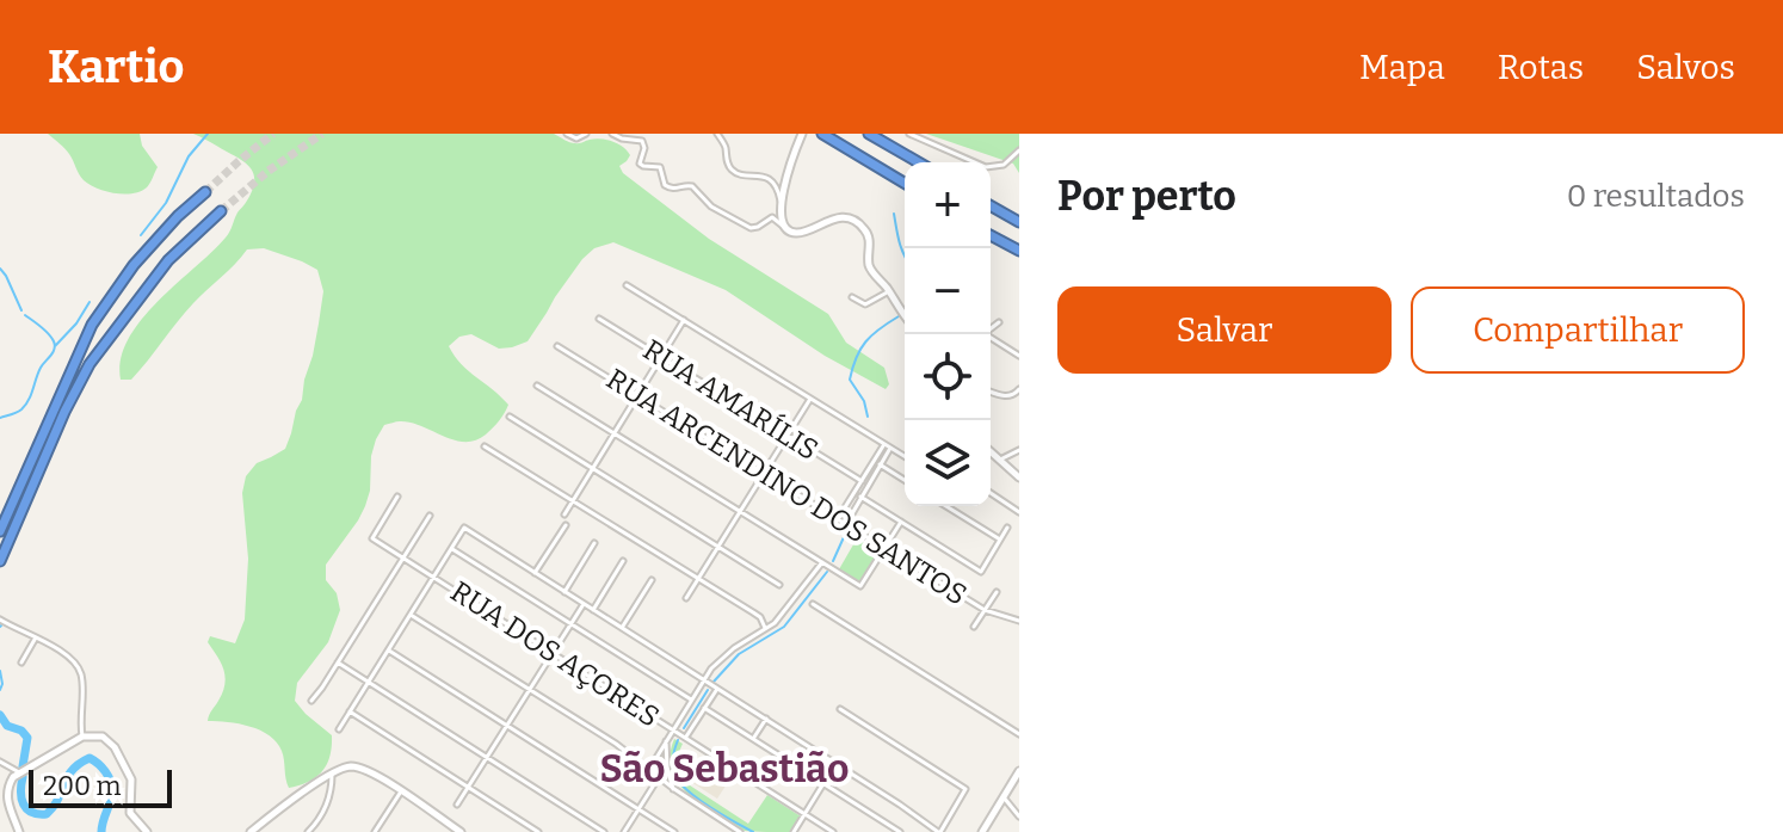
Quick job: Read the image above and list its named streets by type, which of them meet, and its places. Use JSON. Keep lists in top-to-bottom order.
{
  "streets": {
    "street": ["RUA AMARÍLIS", "RUA ARCENDINO DOS SANTOS", "RUA DOS AÇORES"]
  },
  "districts": ["São Sebastião"],
  "scale_bar": "200 m",
  "page": {
    "header": "Kartio",
    "nav": ["Mapa", "Rotas", "Salvos"],
    "heading": ["Por perto", "0 resultados"],
    "map_buttons": ["+", "−"],
    "buttons": ["Salvar", "Compartilhar"],
    "scale": "200 m"
  }
}
